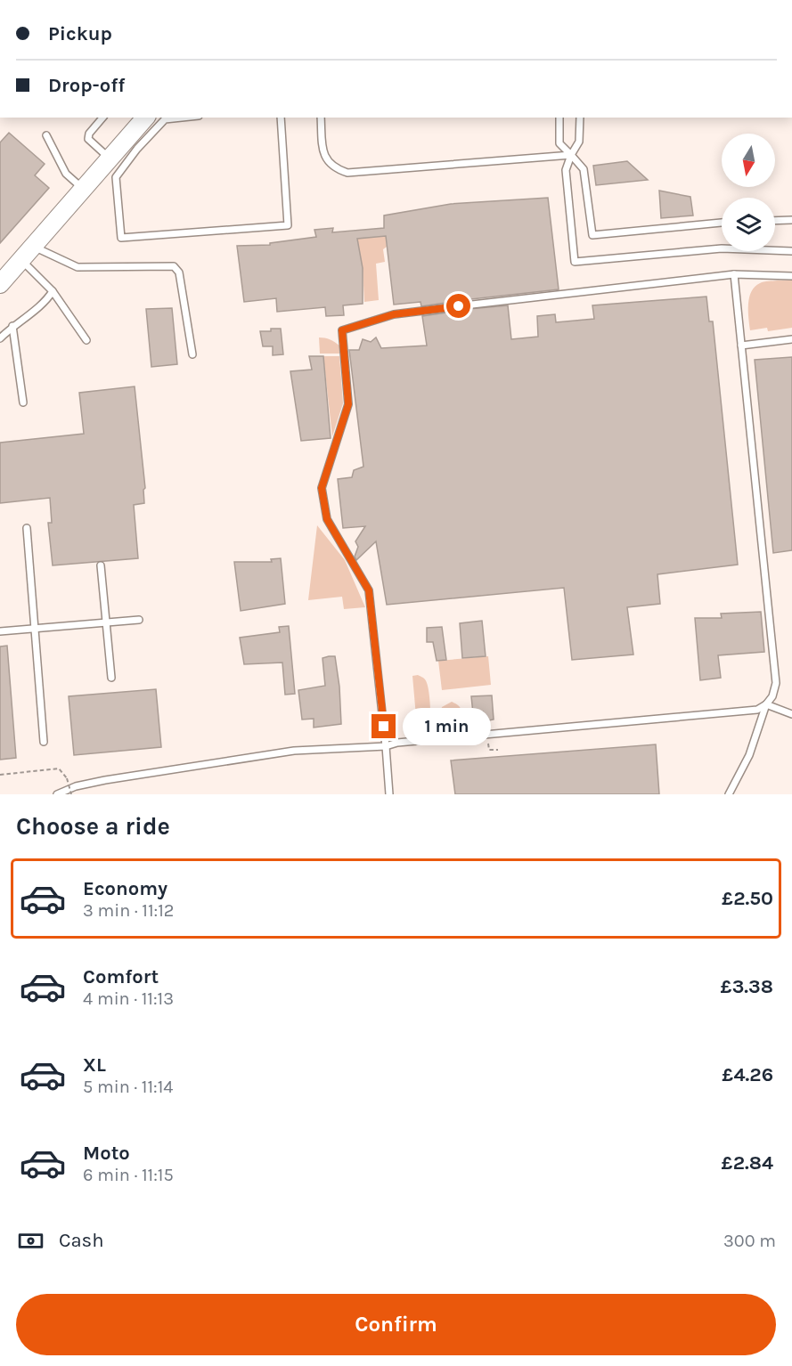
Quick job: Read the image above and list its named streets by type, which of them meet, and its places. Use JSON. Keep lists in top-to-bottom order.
{
  "north": "bottom",
  "page": {
    "banner": ["Pickup", "Drop-off"],
    "bubble": "1 min",
    "heading": "Choose a ride",
    "list": [
      {
        "name": "Economy",
        "note": "3 min · 11:12",
        "value": "£2.50"
      },
      {
        "name": "Comfort",
        "note": "4 min · 11:13",
        "value": "£3.38"
      },
      {
        "name": "XL",
        "note": "5 min · 11:14",
        "value": "£4.26"
      },
      {
        "name": "Moto",
        "note": "6 min · 11:15",
        "value": "£2.84"
      }
    ],
    "pay": ["Cash", "300 m"],
    "buttons": "Confirm"
  }
}
